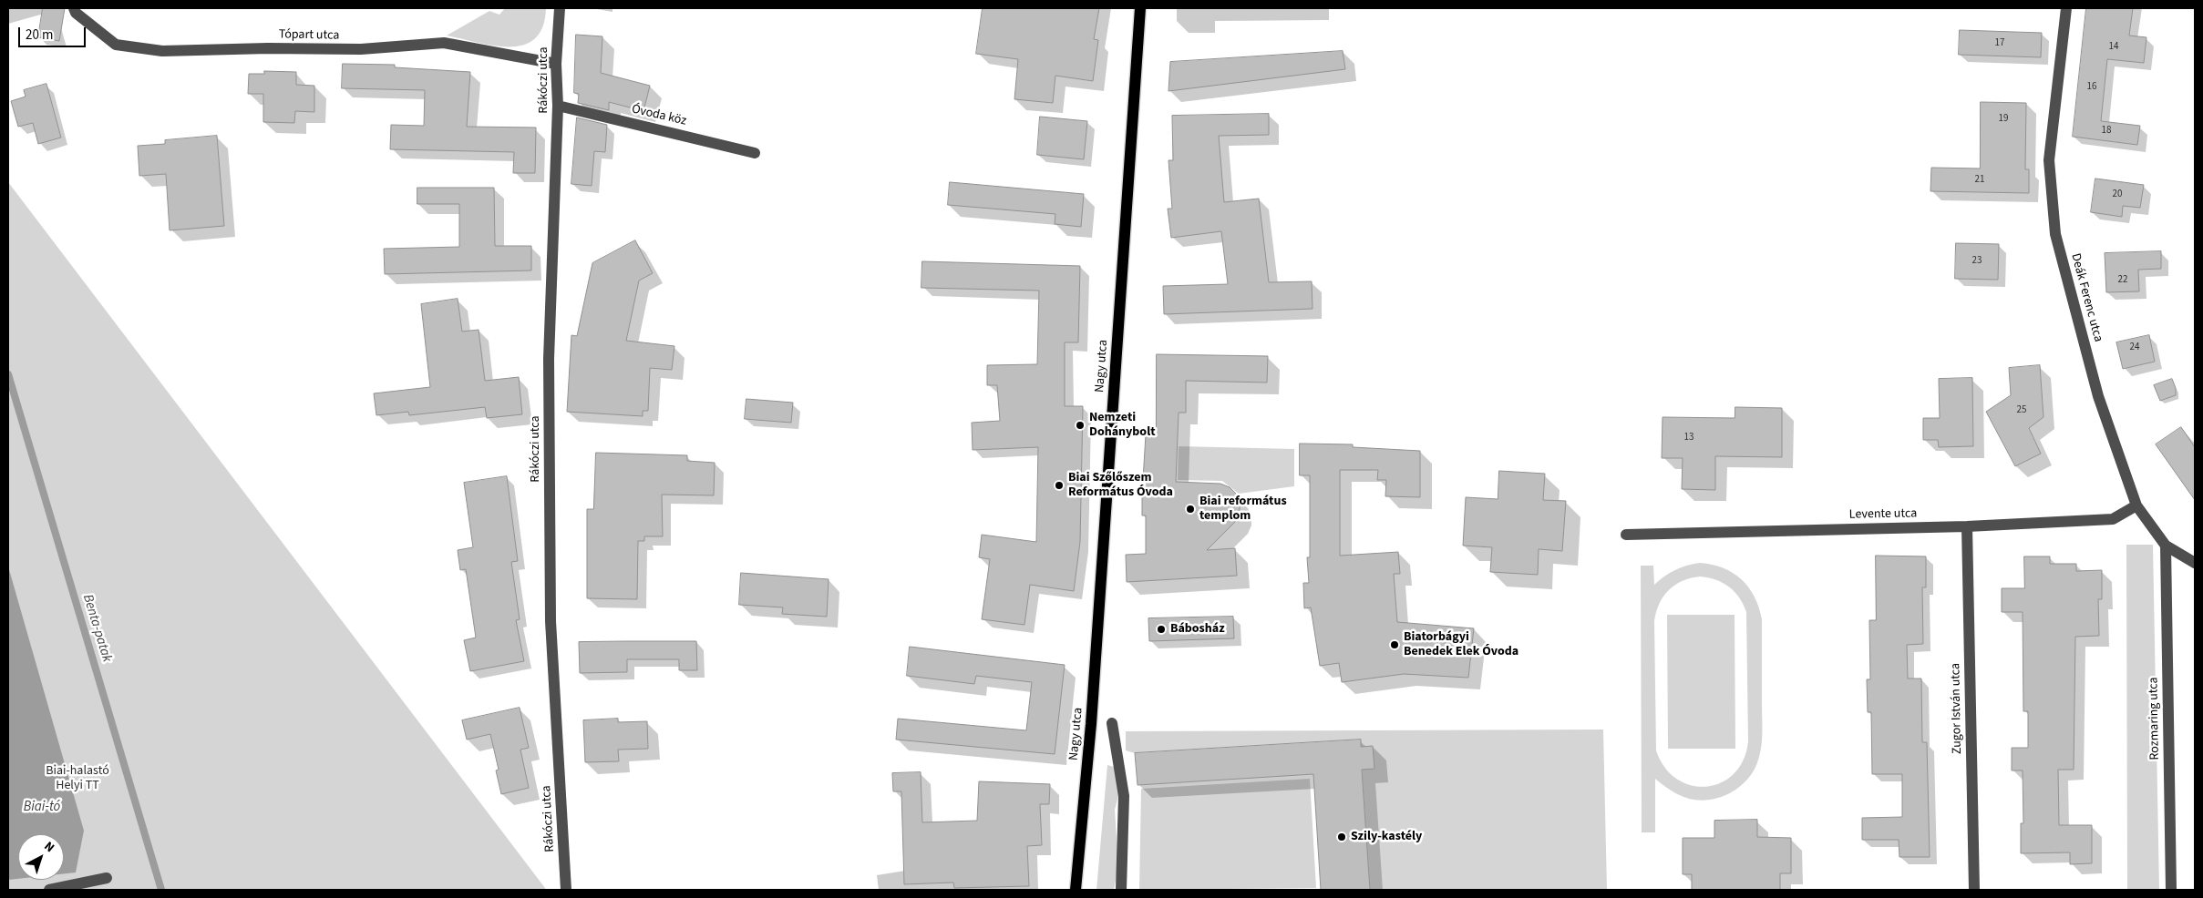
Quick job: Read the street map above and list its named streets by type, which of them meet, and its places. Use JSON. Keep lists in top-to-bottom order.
{
  "streets": {
    "main road": ["Nagy utca"],
    "street": [
      "Tópart utca",
      "Rákóczi utca",
      "Óvoda köz",
      "Deák Ferenc utca",
      "Levente utca",
      "Zugor István utca",
      "Rozmaring utca"
    ]
  },
  "crossings": [
    ["Tópart utca", "Rákóczi utca"],
    ["Rákóczi utca", "Óvoda köz"],
    ["Deák Ferenc utca", "Levente utca"],
    ["Deák Ferenc utca", "Rozmaring utca"],
    ["Levente utca", "Zugor István utca"]
  ],
  "water": ["Benta-patak", "Biai-tó"],
  "parks": ["Biai-halastó Helyi TT"],
  "places": [
    "Nemzeti Dohánybolt",
    "Biai Szőlőszem Református Óvoda",
    "Biai református templom",
    "Bábosház",
    "Biatorbágyi Benedek Elek Óvoda",
    "Szily-kastély"
  ],
  "house_numbers": [
    "17",
    "14",
    "16",
    "19",
    "18",
    "21",
    "20",
    "23",
    "22",
    "24",
    "25",
    "13"
  ],
  "scale_bar": "20 m",
  "north": "top right"
}
